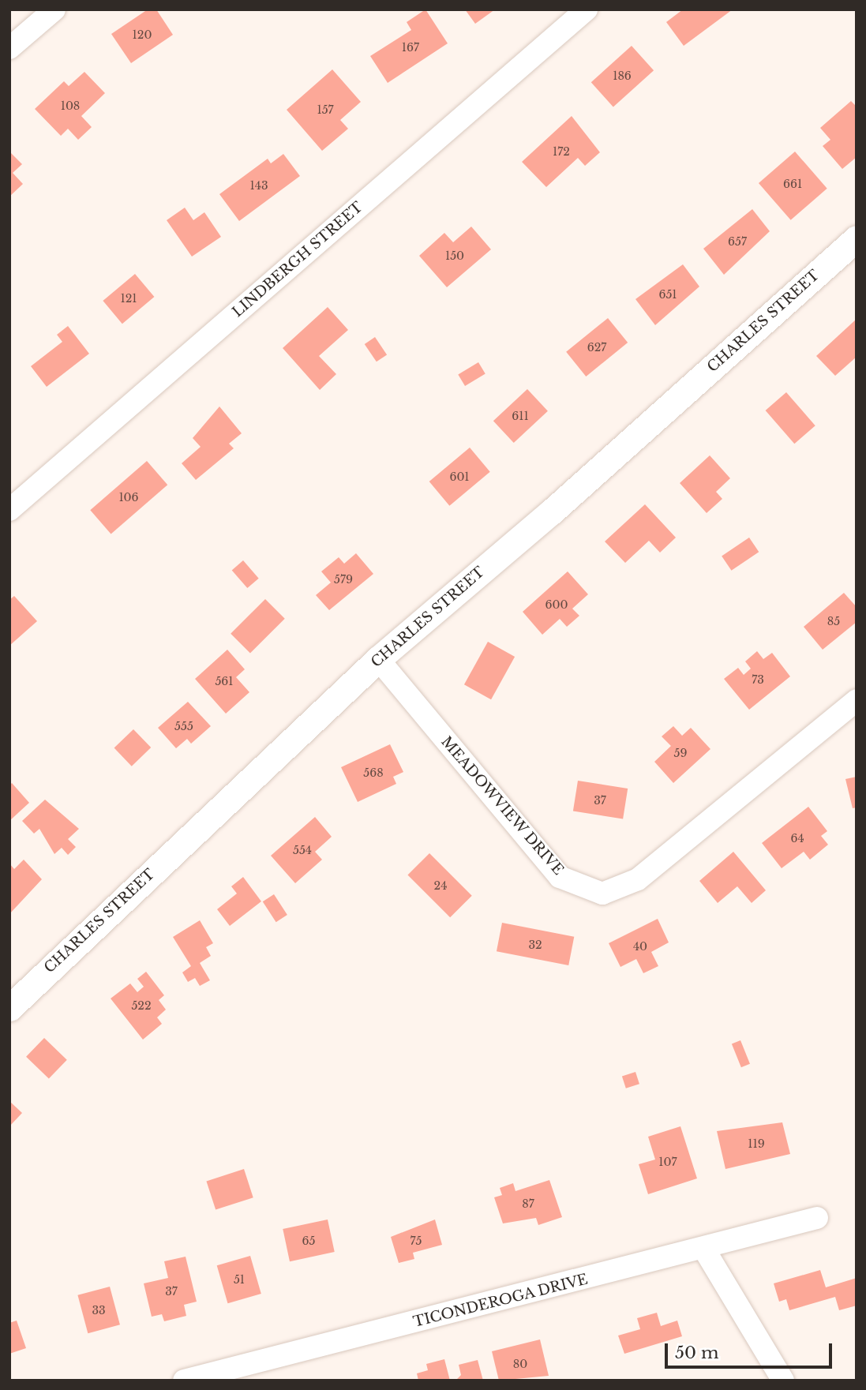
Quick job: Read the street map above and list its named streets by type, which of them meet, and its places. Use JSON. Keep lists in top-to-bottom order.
{
  "streets": {
    "street": [
      "LINDBERGH STREET",
      "CHARLES STREET",
      "MEADOWVIEW DRIVE",
      "TICONDEROGA DRIVE"
    ]
  },
  "crossings": [
    ["CHARLES STREET", "MEADOWVIEW DRIVE"]
  ],
  "house_numbers": [
    "120",
    "167",
    "186",
    "108",
    "157",
    "172",
    "661",
    "143",
    "657",
    "150",
    "651",
    "121",
    "627",
    "611",
    "601",
    "106",
    "579",
    "600",
    "85",
    "73",
    "561",
    "555",
    "59",
    "568",
    "37",
    "64",
    "554",
    "24",
    "32",
    "40",
    "522",
    "119",
    "107",
    "87",
    "65",
    "75",
    "51",
    "37",
    "33",
    "80"
  ],
  "scale_bar": "50 m"
}
